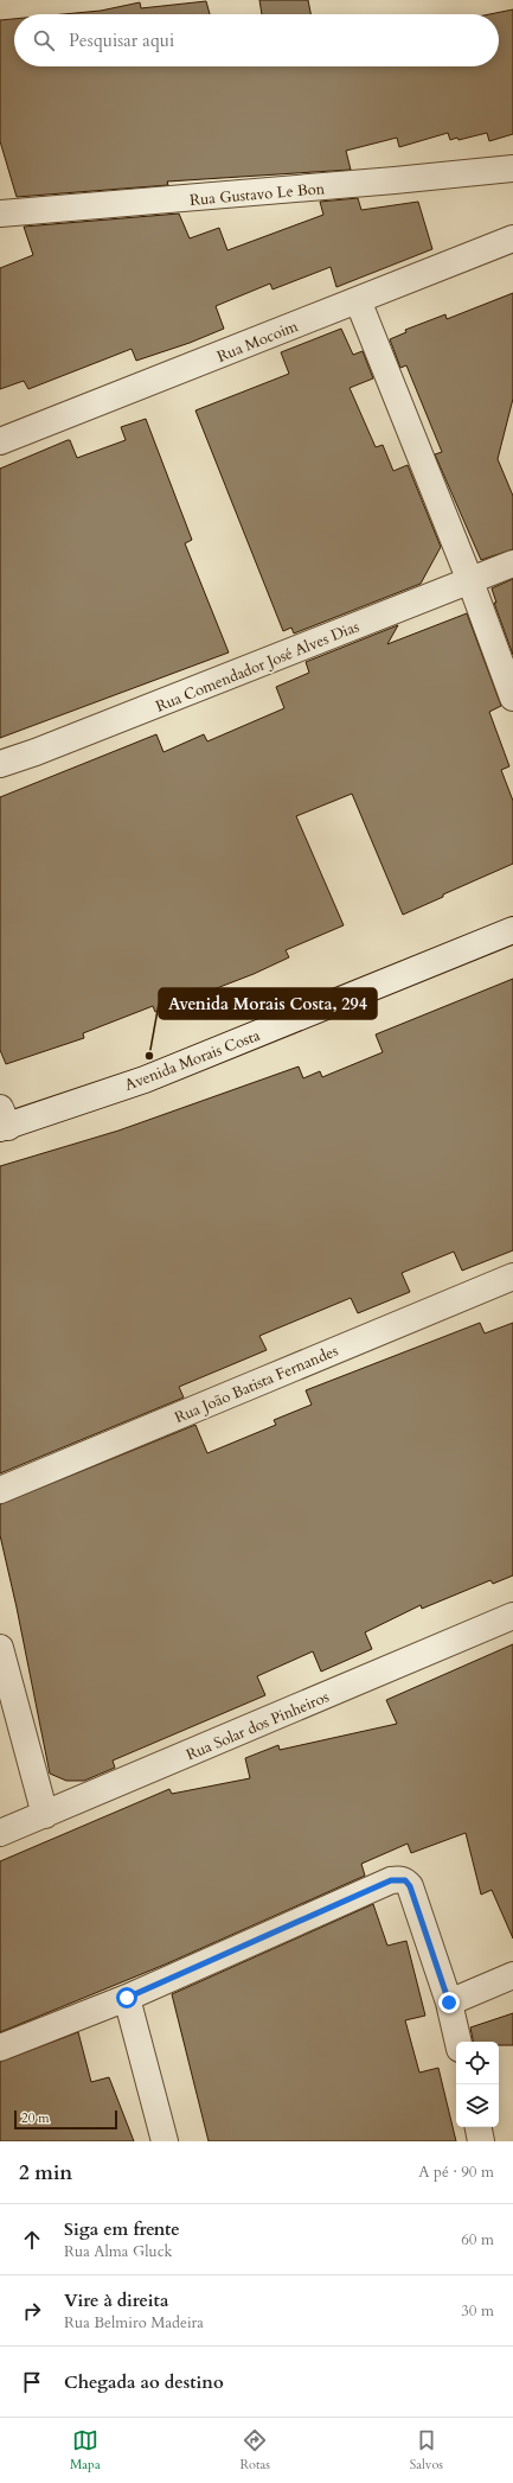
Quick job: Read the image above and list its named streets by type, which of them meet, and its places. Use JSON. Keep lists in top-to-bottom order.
{
  "streets": {
    "street": [
      "Rua Gustavo Le Bon",
      "Rua Mocoim",
      "Rua Comendador José Alves Dias",
      "Avenida Morais Costa",
      "Rua João Batista Fernandes",
      "Rua Solar dos Pinheiros"
    ]
  },
  "places": ["Avenida Morais Costa, 294"],
  "scale_bar": "20 m",
  "page": {
    "search": "Pesquisar aqui",
    "scale": "20 m",
    "heading": ["2 min", "A pé · 90 m"],
    "list": [
      ["Siga em frente", "Rua Alma Gluck", "60 m"],
      ["Vire à direita", "Rua Belmiro Madeira", "30 m"],
      "Chegada ao destino"
    ],
    "nav": ["Mapa", "Rotas", "Salvos"]
  }
}
